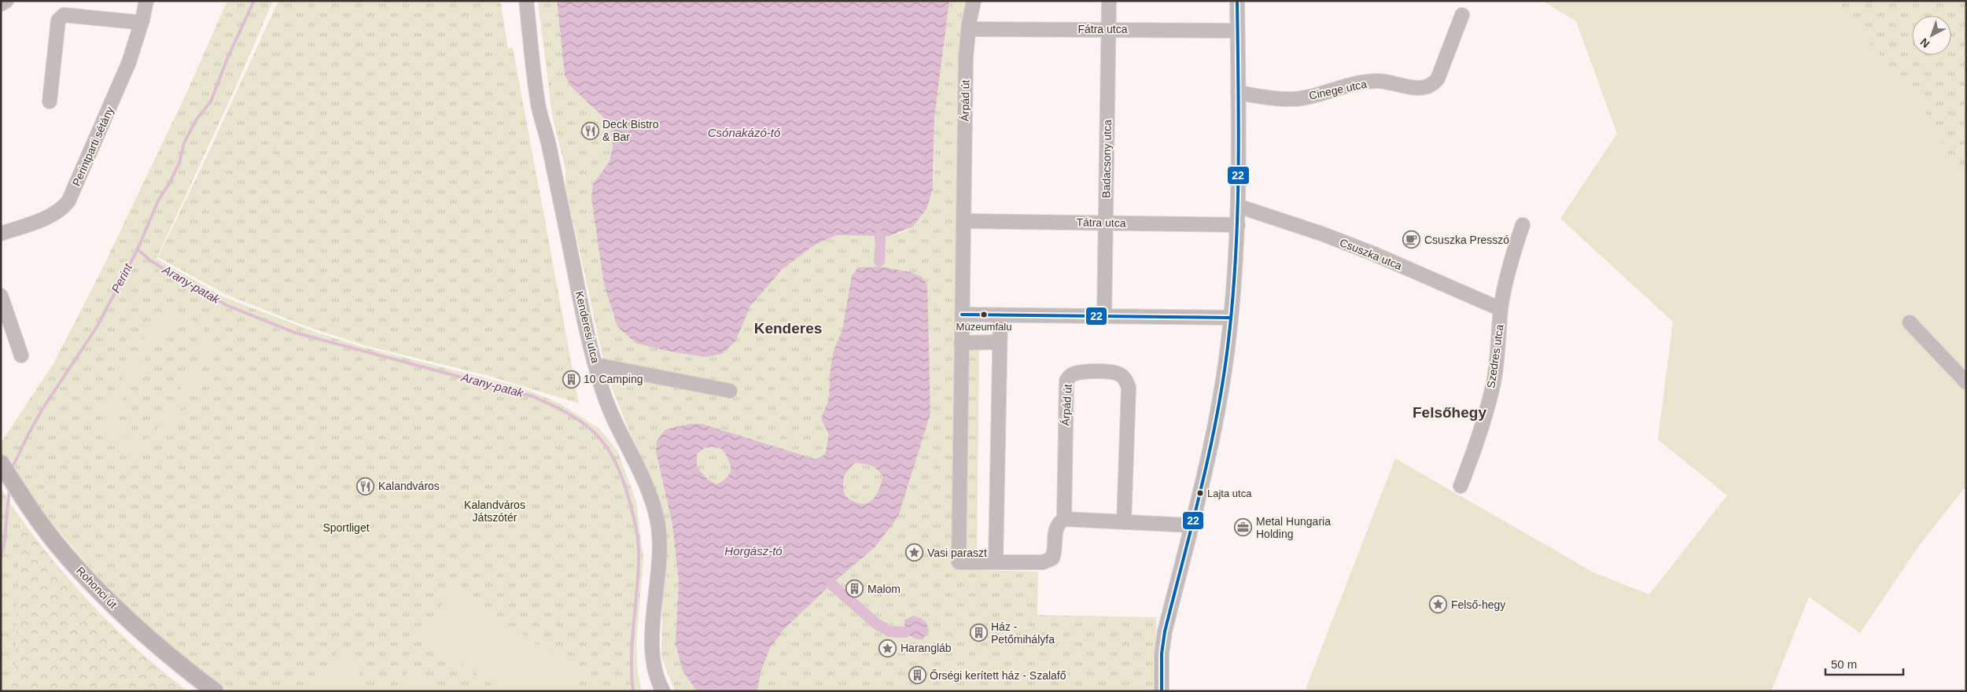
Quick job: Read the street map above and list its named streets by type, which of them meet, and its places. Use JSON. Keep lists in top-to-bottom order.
{
  "streets": {
    "main road": ["Rohonci út"],
    "street": [
      "Fátra utca",
      "Cinege utca",
      "Árpád út",
      "Perintparti sétány",
      "Badacsony utca",
      "Tátra utca",
      "Csuszka utca",
      "Kenderesi utca",
      "Szedres utca"
    ]
  },
  "crossings": [
    ["Fátra utca", "Árpád út"],
    ["Fátra utca", "Badacsony utca"],
    ["Árpád út", "Tátra utca"],
    ["Badacsony utca", "Tátra utca"],
    ["Csuszka utca", "Szedres utca"]
  ],
  "districts": ["Kenderes", "Felsőhegy"],
  "water": [
    "Csónakázó-tó",
    "Perint",
    "Arany-patak",
    "Horgász-tó"
  ],
  "parks": ["Kalandváros Játszótér", "Sportliget"],
  "places": {
    "restaurant": ["Deck Bistro & Bar", "Kalandváros"],
    "cafe": ["Csuszka Presszó"],
    "other": ["Múzeumfalu", "Lajta utca"],
    "building": [
      "10 Camping",
      "Malom",
      "Ház - Petőmihályfa",
      "Őrségi kerített ház - Szalafő"
    ],
    "office": ["Metal Hungaria Holding"],
    "place": ["Vasi paraszt", "Felső-hegy", "Harangláb"]
  },
  "lines": ["transit line 22"],
  "scale_bar": "50 m",
  "north": "bottom left"
}
